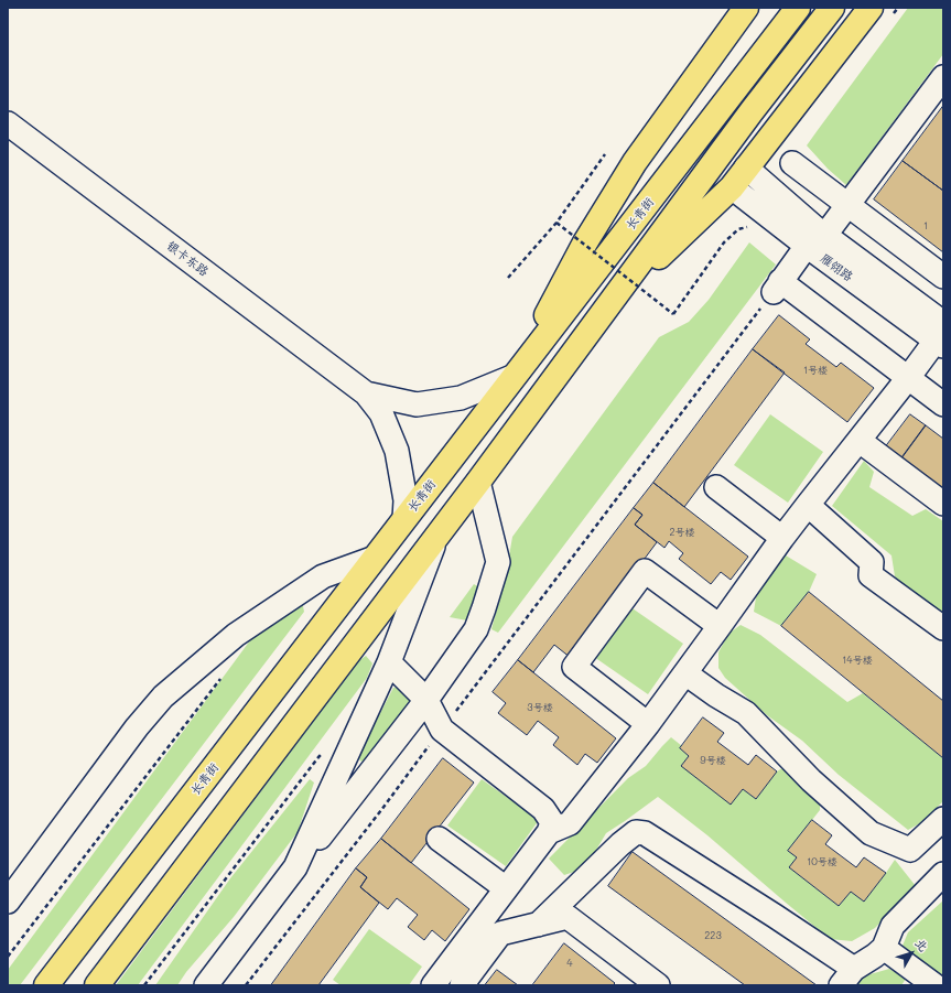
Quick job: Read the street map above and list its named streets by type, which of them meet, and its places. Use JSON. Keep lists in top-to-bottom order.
{
  "streets": {
    "highway": ["长青街"],
    "street": ["银卡东路", "雁翎路"]
  },
  "house_numbers": [
    "1",
    "1号楼",
    "2号楼",
    "14号楼",
    "3号楼",
    "9号楼",
    "10号楼",
    "223",
    "4"
  ],
  "north": "top right"
}
